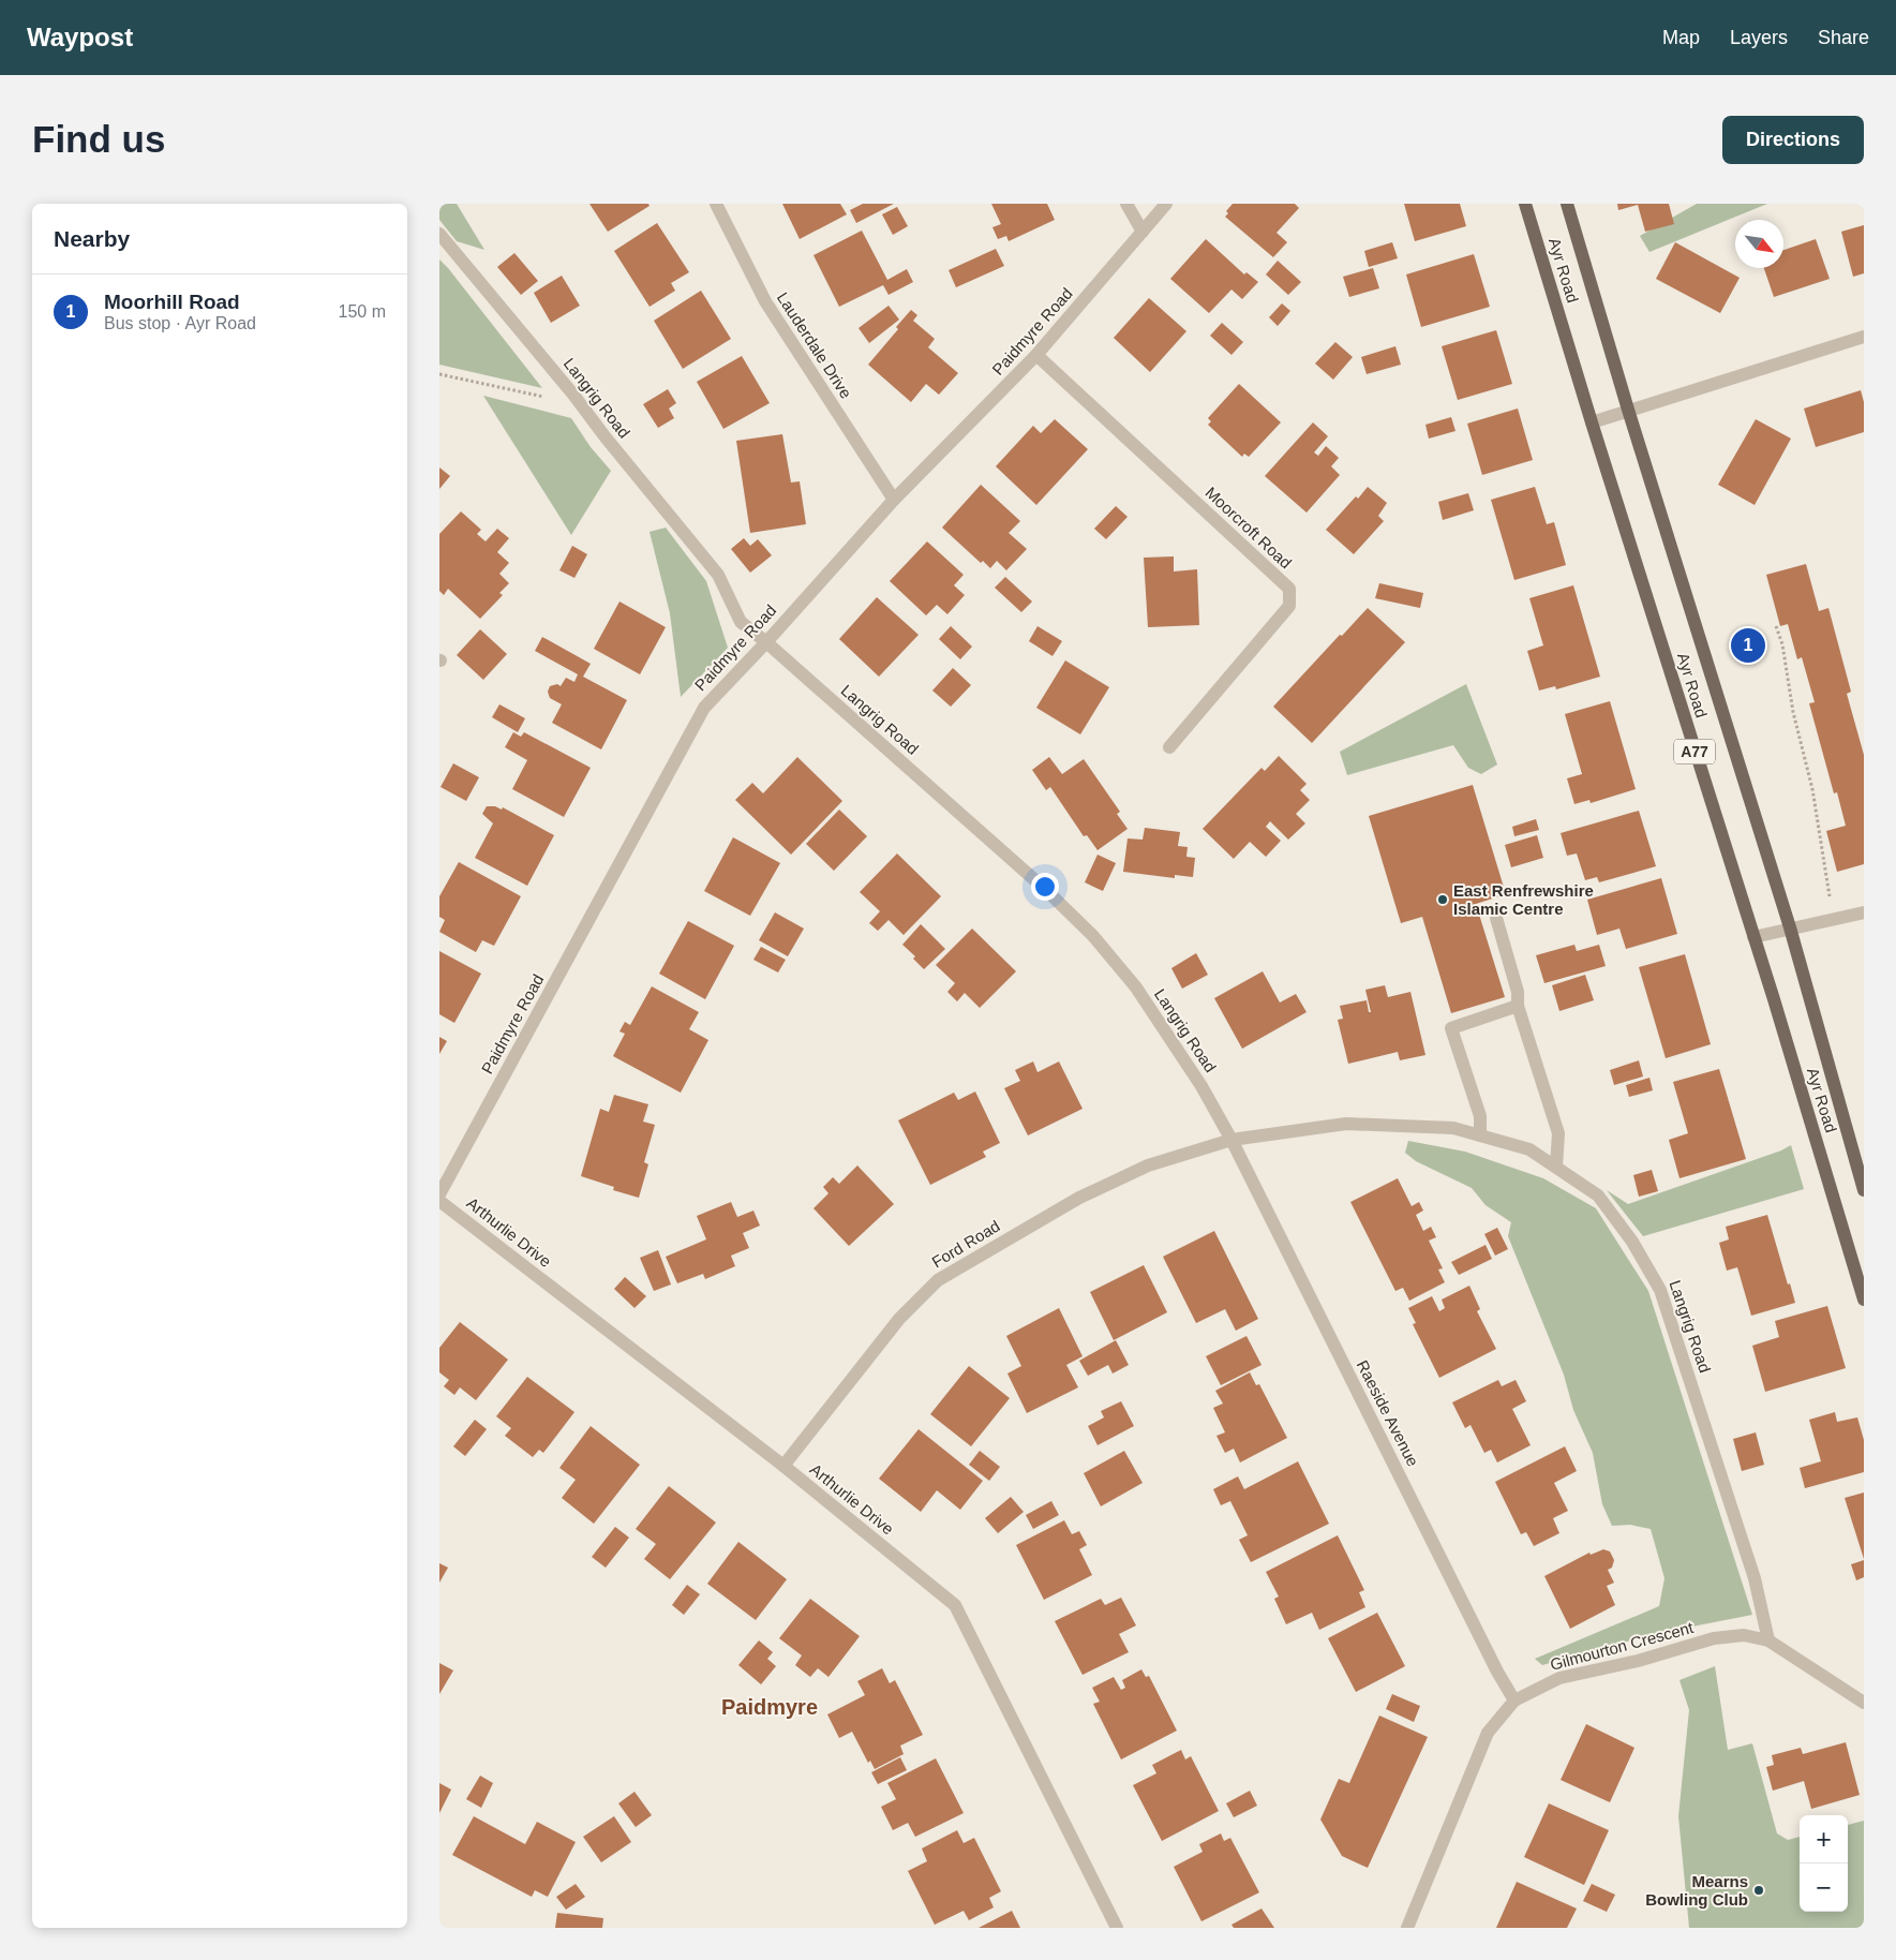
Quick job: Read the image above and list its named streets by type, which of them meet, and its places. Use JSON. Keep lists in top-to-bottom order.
{
  "streets": {
    "main road": ["Ayr Road", "A77"],
    "street": [
      "Paidmyre Road",
      "Lauderdale Drive",
      "Langrig Road",
      "Moorcroft Road",
      "Arthurlie Drive",
      "Ford Road",
      "Raeside Avenue",
      "Gilmourton Crescent"
    ]
  },
  "crossings": [
    ["Paidmyre Road", "Lauderdale Drive"],
    ["Paidmyre Road", "Langrig Road"],
    ["Paidmyre Road", "Moorcroft Road"],
    ["Langrig Road", "Ford Road"],
    ["Langrig Road", "Raeside Avenue"],
    ["Langrig Road", "Gilmourton Crescent"],
    ["Arthurlie Drive", "Ford Road"],
    ["Ford Road", "Raeside Avenue"],
    ["Raeside Avenue", "Gilmourton Crescent"]
  ],
  "districts": ["Paidmyre"],
  "places": ["East Renfrewshire Islamic Centre", "Mearns Bowling Club"],
  "north": "bottom right",
  "page": {
    "header": "Waypost",
    "nav": ["Map", "Layers", "Share"],
    "buttons": "Directions",
    "title": "Find us",
    "heading": "Nearby",
    "list": [
      {
        "mark": "1",
        "name": "Moorhill Road",
        "note": "Bus stop · Ayr Road",
        "value": "150 m"
      }
    ],
    "pins": "1",
    "map_buttons": ["+", "−"]
  }
}
